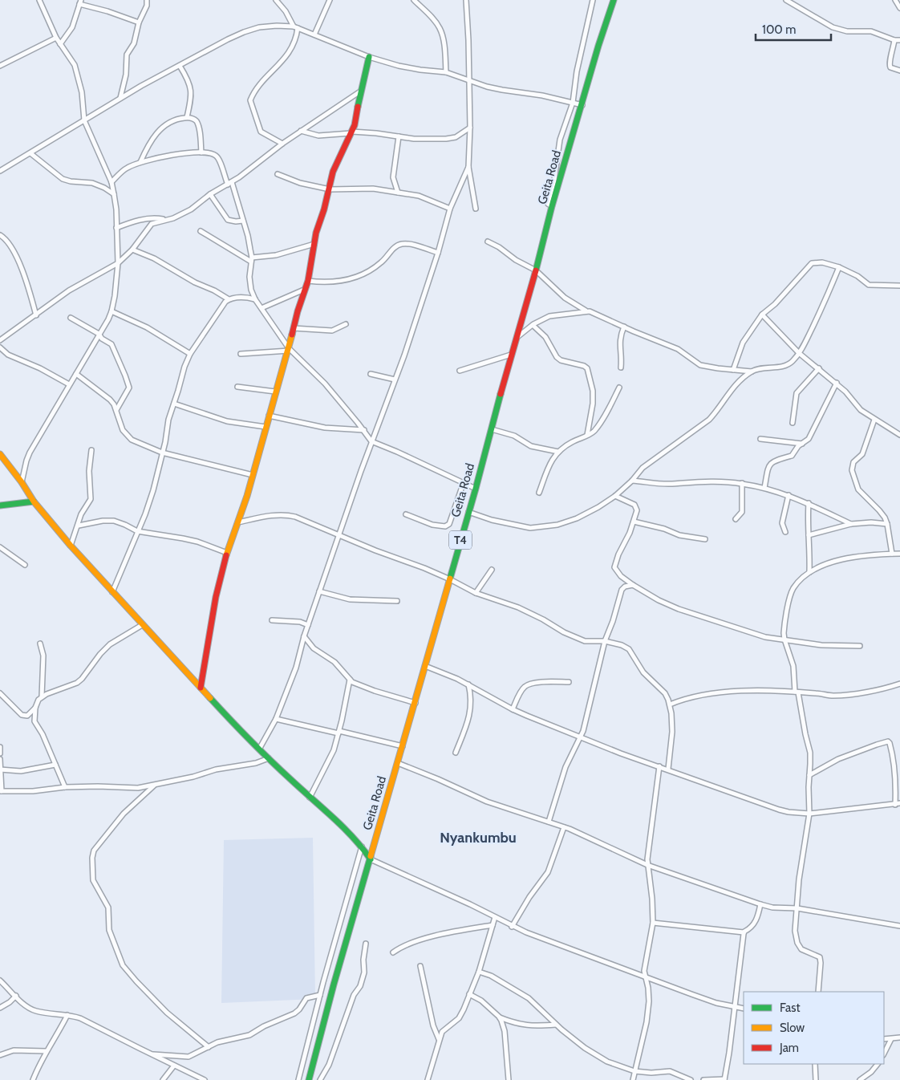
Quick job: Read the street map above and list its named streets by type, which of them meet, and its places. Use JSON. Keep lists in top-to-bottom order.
{
  "streets": {
    "main road": ["Geita Road", "T4"]
  },
  "districts": ["Nyankumbu"],
  "legend": ["Fast", "Slow", "Jam"],
  "scale_bar": "100 m"
}
